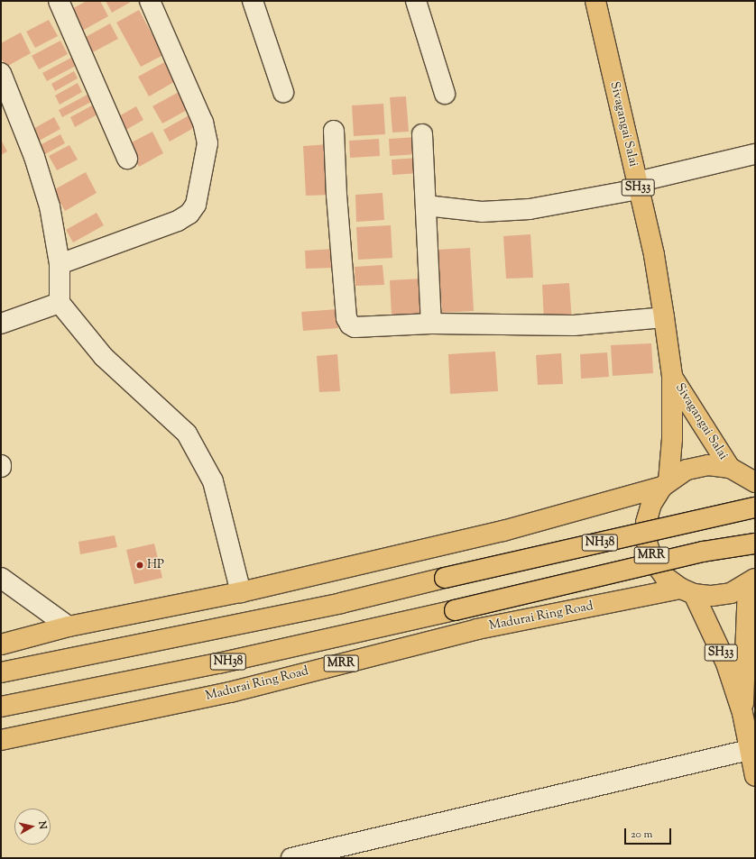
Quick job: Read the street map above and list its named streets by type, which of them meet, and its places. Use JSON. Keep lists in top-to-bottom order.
{
  "streets": {
    "main road": [
      "Sivagangai Salai",
      "SH33",
      "NH38",
      "MRR",
      "Madurai Ring Road"
    ]
  },
  "crossings": [
    ["Sivagangai Salai", "MRR"],
    ["SH33", "MRR"],
    ["SH33", "Madurai Ring Road"],
    ["MRR", "Madurai Ring Road"]
  ],
  "places": ["HP"],
  "scale_bar": "20 m",
  "north": "right"
}
